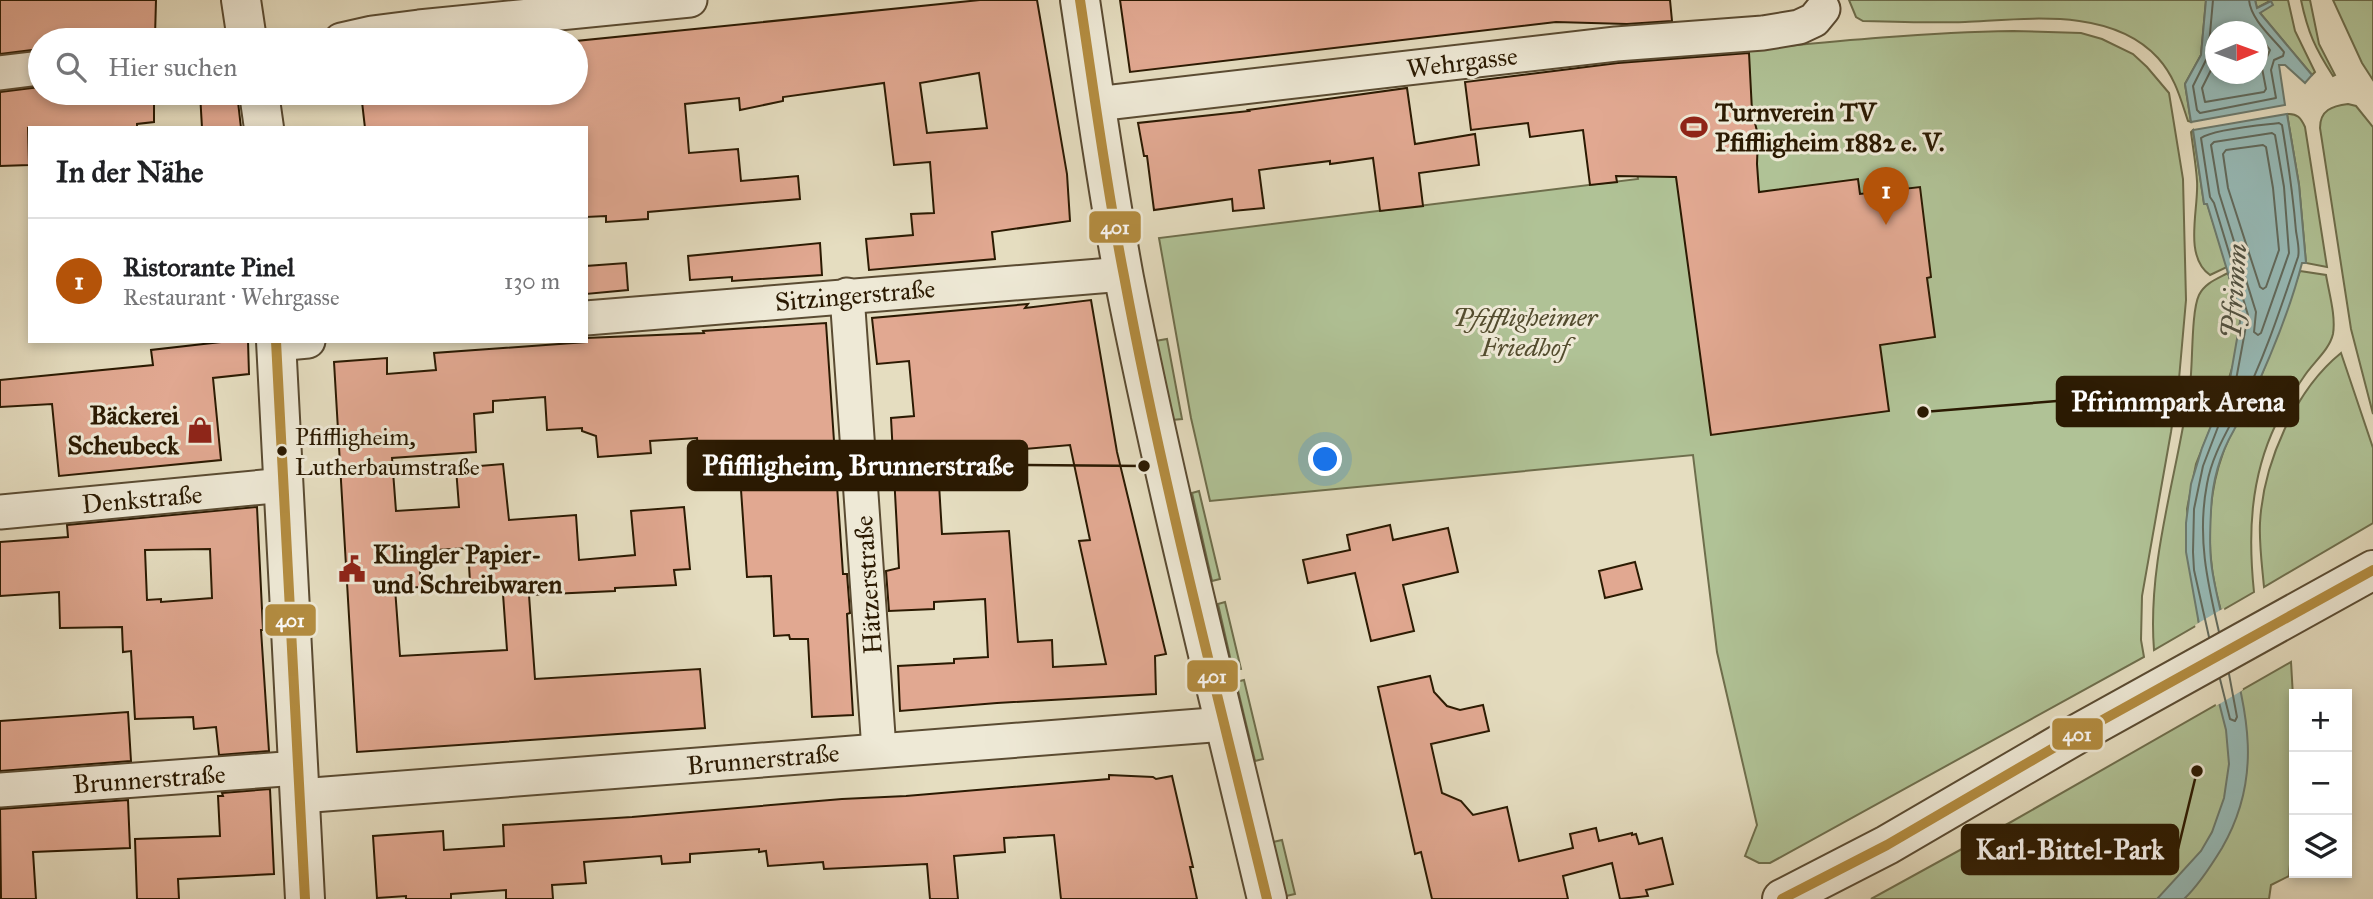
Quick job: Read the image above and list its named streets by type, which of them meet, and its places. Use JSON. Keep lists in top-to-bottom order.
{
  "streets": {
    "street": [
      "Wehrgasse",
      "Sitzingerstraße",
      "Denkstraße",
      "Hätzerstraße",
      "Brunnerstraße"
    ]
  },
  "crossings": [
    ["Sitzingerstraße", "Hätzerstraße"],
    ["Hätzerstraße", "Brunnerstraße"]
  ],
  "water": ["Pfrimm"],
  "parks": ["Pfiffligheimer Friedhof"],
  "places": {
    "sports": ["Turnverein TV Pfiffligheim 1882 e. V."],
    "other": [
      "Pfrimmpark Arena",
      "Pfiffligheim, Lutherbaumstraße",
      "Pfiffligheim, Brunnerstraße",
      "Karl-Bittel-Park"
    ],
    "shop": ["Bäckerei Scheubeck"],
    "public building": ["Klingler Papier- und Schreibwaren"]
  },
  "lines": ["transit line 401"],
  "north": "right",
  "page": {
    "search": "Hier suchen",
    "heading": "In der Nähe",
    "pins": "1",
    "list": [
      {
        "mark": "1",
        "name": "Ristorante Pinel",
        "note": "Restaurant · Wehrgasse",
        "value": "130 m"
      }
    ],
    "map_buttons": ["+", "−"]
  }
}
